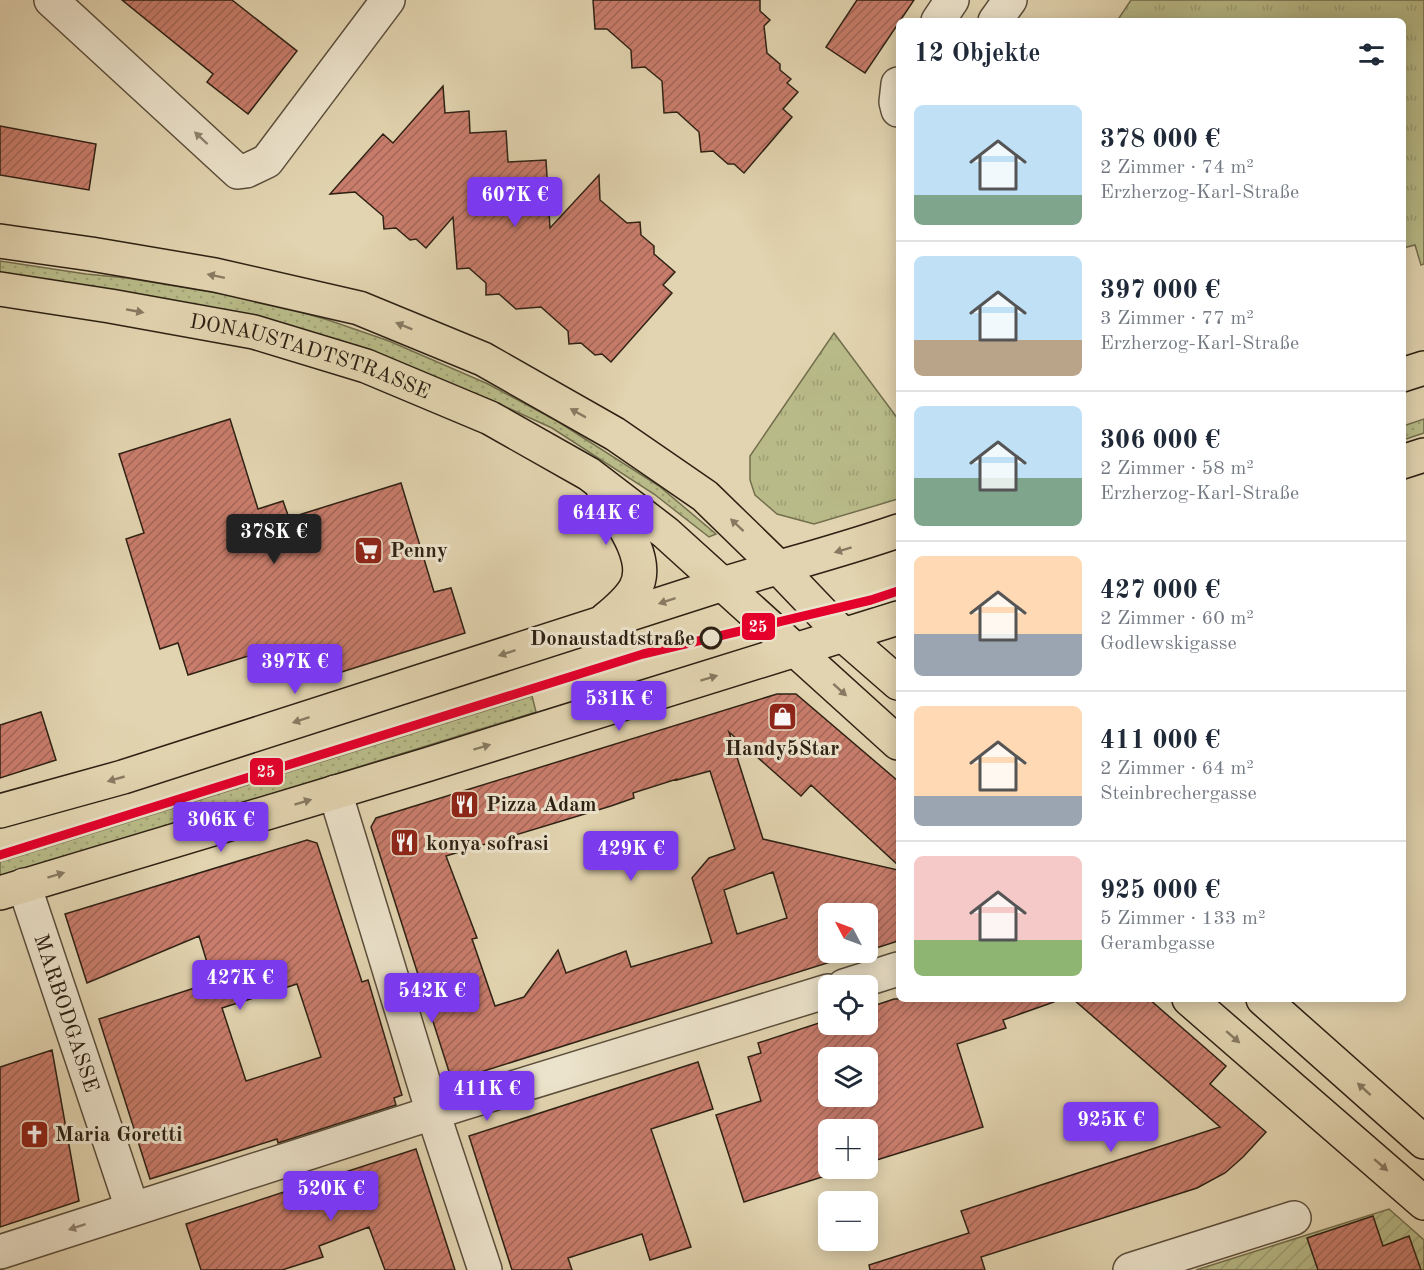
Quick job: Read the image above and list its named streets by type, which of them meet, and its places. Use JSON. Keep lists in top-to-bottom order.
{
  "streets": {
    "main road": ["DONAUSTADTSTRASSE"],
    "street": ["MARBODGASSE"]
  },
  "places": {
    "supermarket": ["Penny"],
    "other": ["Donaustadtstraße"],
    "shop": ["Handy5Star"],
    "restaurant": ["Pizza Adam", "konya sofrasi"],
    "church": ["Maria Goretti"]
  },
  "lines": ["transit line 25"],
  "north": "top left",
  "page": {
    "heading": "12 Objekte",
    "list": [
      {
        "name": "378 000 €",
        "note": "2 Zimmer · 74 m² · Erzherzog-Karl-Straße"
      },
      {
        "name": "397 000 €",
        "note": "3 Zimmer · 77 m² · Erzherzog-Karl-Straße"
      },
      {
        "name": "306 000 €",
        "note": "2 Zimmer · 58 m² · Erzherzog-Karl-Straße"
      },
      {
        "name": "427 000 €",
        "note": "2 Zimmer · 60 m² · Godlewskigasse"
      },
      {
        "name": "411 000 €",
        "note": "2 Zimmer · 64 m² · Steinbrechergasse"
      },
      {
        "name": "925 000 €",
        "note": "5 Zimmer · 133 m² · Gerambgasse"
      }
    ],
    "price": [
      "607K €",
      "644K €",
      "378K €",
      "397K €",
      "531K €",
      "306K €",
      "429K €",
      "427K €",
      "542K €",
      "411K €",
      "925K €",
      "520K €"
    ],
    "map_buttons": ["+", "−"]
  }
}
